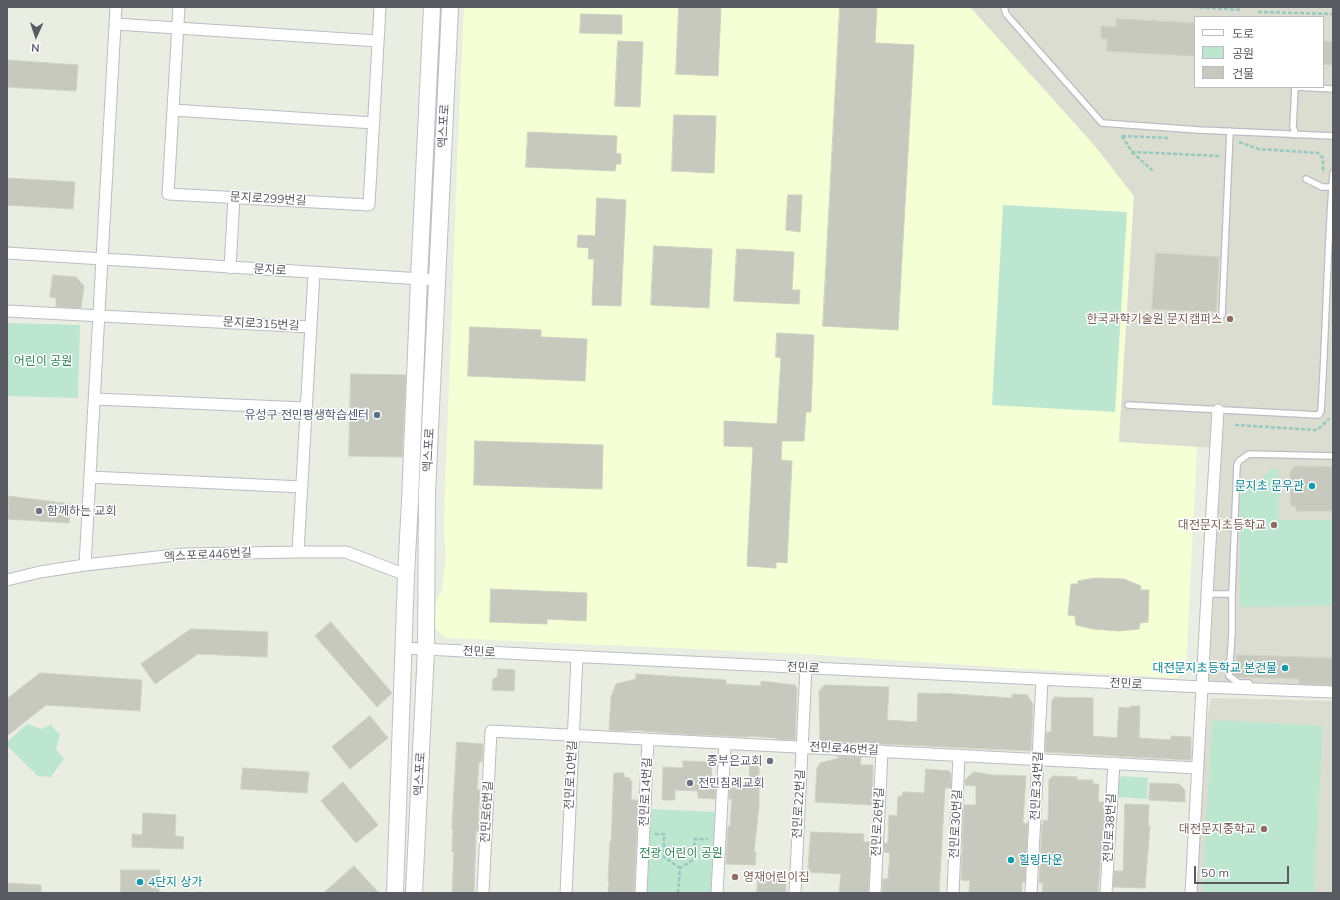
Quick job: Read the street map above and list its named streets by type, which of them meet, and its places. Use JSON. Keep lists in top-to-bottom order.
{
  "streets": {
    "main road": ["엑스포로"],
    "street": [
      "문지로299번길",
      "문지로",
      "문지로315번길",
      "엑스포로446번길",
      "전민로",
      "전민로46번길",
      "전민로10번길",
      "전민로34번길",
      "전민로14번길",
      "전민로22번길",
      "전민로6번길",
      "전민로26번길",
      "전민로30번길",
      "전민로38번길"
    ]
  },
  "crossings": [
    ["엑스포로", "문지로"],
    ["엑스포로", "엑스포로446번길"],
    ["엑스포로", "전민로"],
    ["문지로315번길", "엑스포로446번길"],
    ["전민로", "전민로10번길"],
    ["전민로", "전민로34번길"],
    ["전민로", "전민로22번길"],
    ["전민로46번길", "전민로10번길"],
    ["전민로46번길", "전민로34번길"],
    ["전민로46번길", "전민로14번길"],
    ["전민로46번길", "전민로22번길"],
    ["전민로46번길", "전민로6번길"],
    ["전민로46번길", "전민로26번길"],
    ["전민로46번길", "전민로30번길"],
    ["전민로46번길", "전민로38번길"]
  ],
  "parks": ["어린이 공원", "전광 어린이 공원"],
  "places": [
    "한국과학기술원 문지캠퍼스",
    "유성구 전민평생학습센터",
    "문지초 문우관",
    "함께하는 교회",
    "대전문지초등학교",
    "대전문지초등학교 본건물",
    "중부은교회",
    "전민침례교회",
    "대전문지중학교",
    "힐링타운",
    "영재어린이집",
    "4단지 상가"
  ],
  "legend": ["도로", "공원", "건물"],
  "scale_bar": "50 m",
  "north": "bottom"
}
